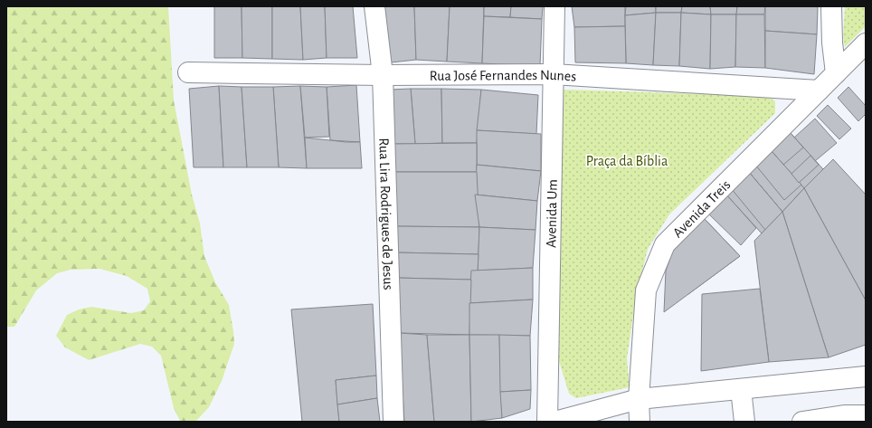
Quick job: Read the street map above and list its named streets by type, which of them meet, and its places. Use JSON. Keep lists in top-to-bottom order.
{
  "streets": {
    "street": [
      "Rua José Fernandes Nunes",
      "Avenida Treis",
      "Rua Lira Rodrigues de Jesus",
      "Avenida Um"
    ]
  },
  "crossings": [
    ["Rua José Fernandes Nunes", "Avenida Treis"],
    ["Rua José Fernandes Nunes", "Rua Lira Rodrigues de Jesus"],
    ["Rua José Fernandes Nunes", "Avenida Um"]
  ],
  "parks": ["Praça da Bíblia"]
}
